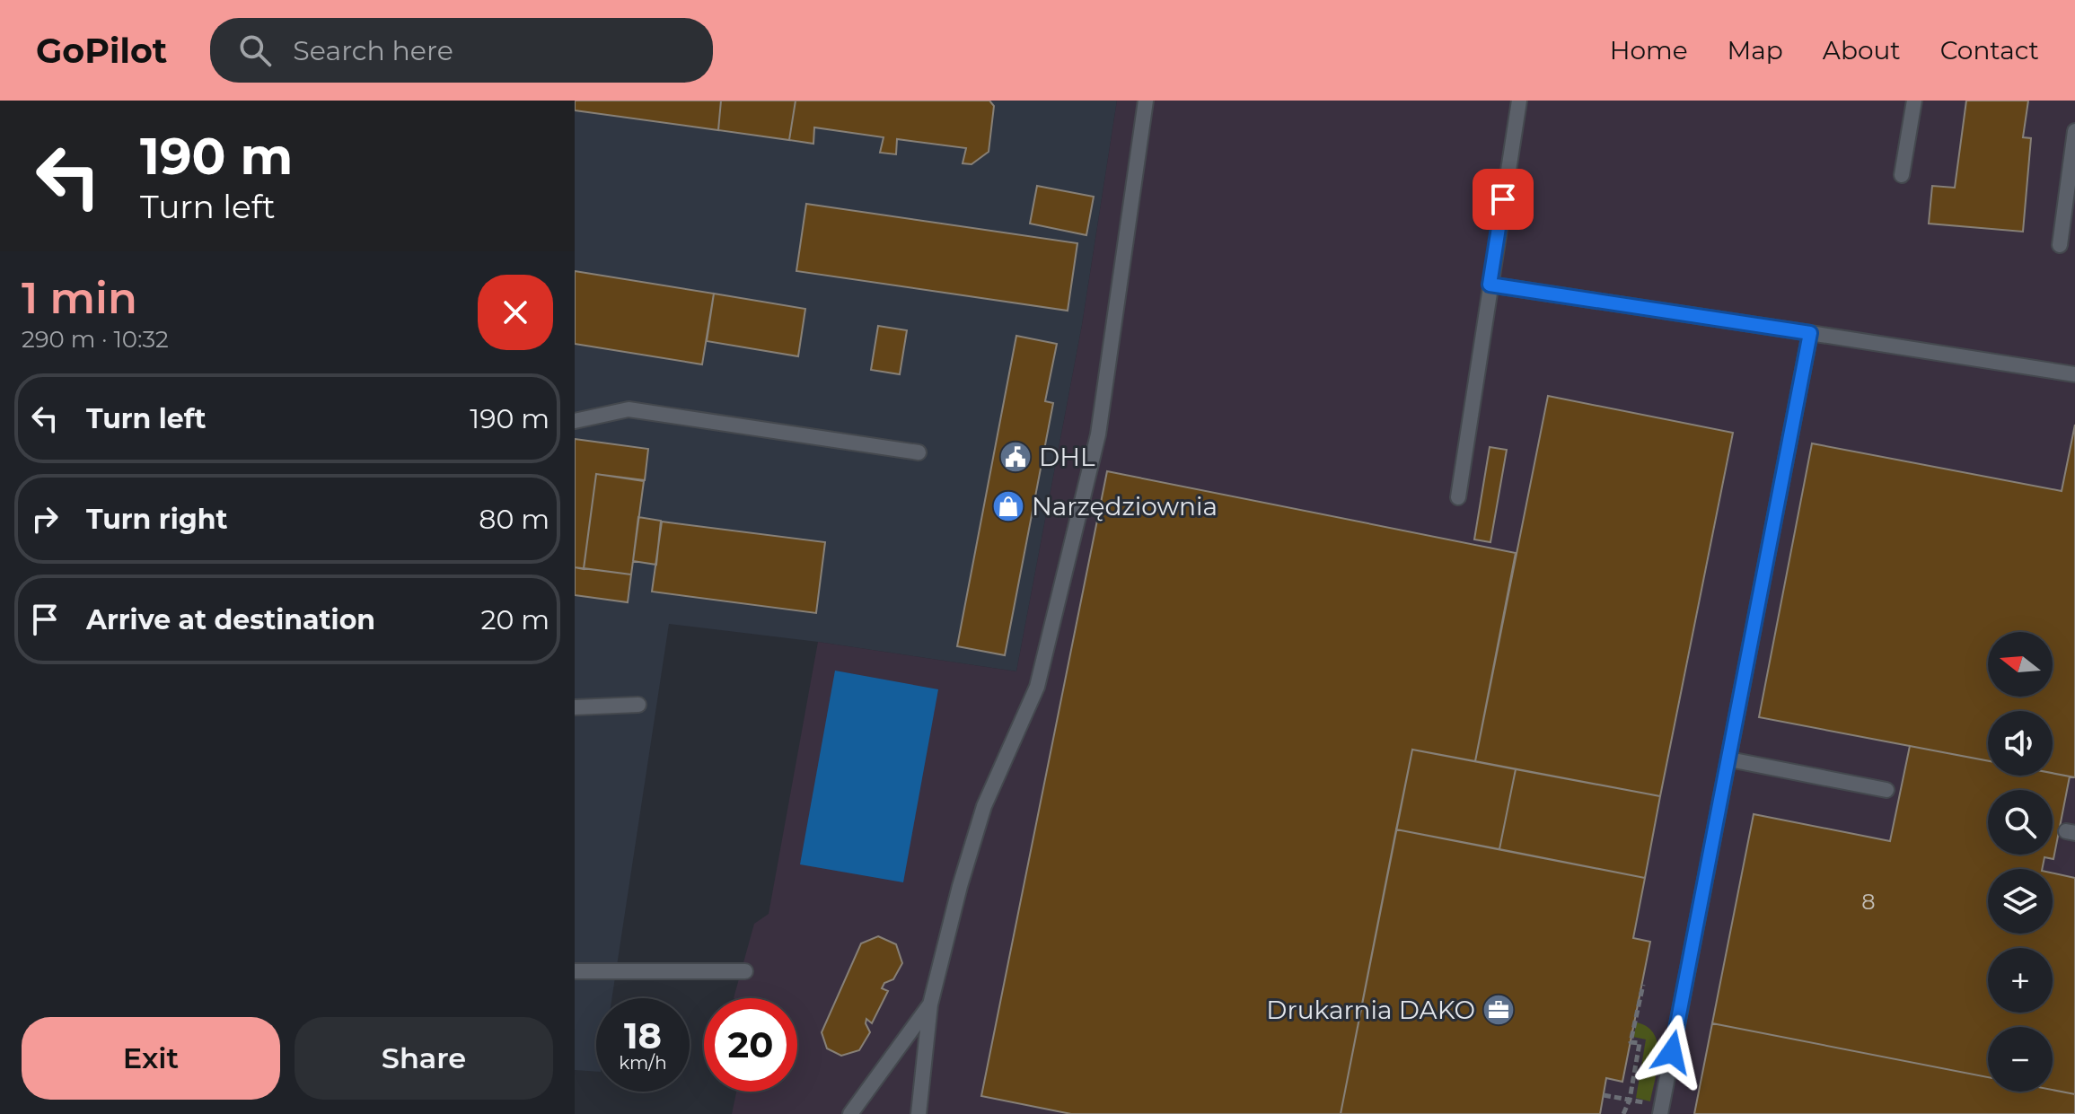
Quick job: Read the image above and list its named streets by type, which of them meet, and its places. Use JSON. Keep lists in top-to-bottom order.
{
  "places": {
    "public building": ["DHL"],
    "shop": ["Narzędziownia"],
    "office": ["Drukarnia DAKO"]
  },
  "house_numbers": ["8"],
  "north": "left",
  "page": {
    "header": "GoPilot",
    "search": "Search here",
    "nav": [
      "Home",
      "Map",
      "About",
      "Contact"
    ],
    "turn": ["190 m", "Turn left"],
    "heading": ["1 min", "290 m · 10:32"],
    "list": [
      {
        "name": "Turn left",
        "value": "190 m"
      },
      {
        "name": "Turn right",
        "value": "80 m"
      },
      {
        "name": "Arrive at destination",
        "value": "20 m"
      }
    ],
    "map_buttons": ["+", "−"],
    "speed": "18 km/h",
    "limit": "20",
    "buttons": ["Exit", "Share"]
  }
}
